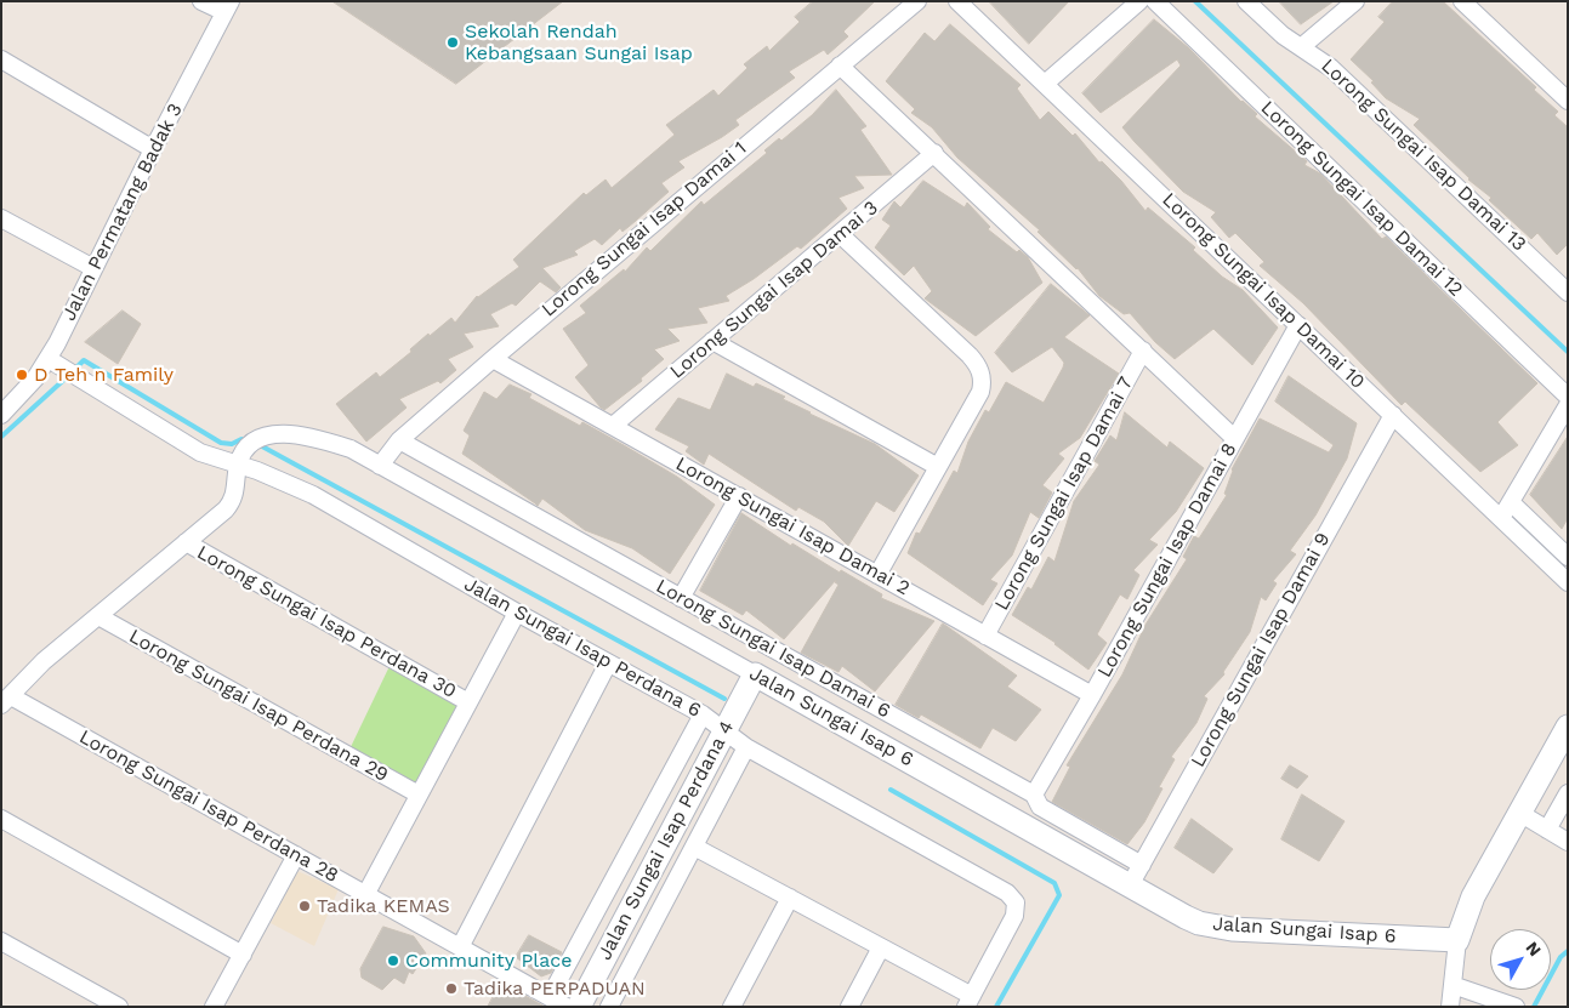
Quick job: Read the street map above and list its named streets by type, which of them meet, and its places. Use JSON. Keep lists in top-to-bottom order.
{
  "streets": {
    "street": [
      "Lorong Sungai Isap Damai 13",
      "Lorong Sungai Isap Damai 12",
      "Jalan Permatang Badak 3",
      "Lorong Sungai Isap Damai 1",
      "Lorong Sungai Isap Damai 3",
      "Lorong Sungai Isap Damai 10",
      "Lorong Sungai Isap Damai 7",
      "Lorong Sungai Isap Damai 2",
      "Lorong Sungai Isap Damai 8",
      "Lorong Sungai Isap Perdana 30",
      "Jalan Sungai Isap Perdana 6",
      "Lorong Sungai Isap Damai 6",
      "Lorong Sungai Isap Damai 9",
      "Lorong Sungai Isap Perdana 29",
      "Jalan Sungai Isap 6",
      "Lorong Sungai Isap Perdana 28",
      "Jalan Sungai Isap Perdana 4"
    ]
  },
  "crossings": [
    ["Jalan Permatang Badak 3", "Jalan Sungai Isap Perdana 6"],
    ["Lorong Sungai Isap Damai 1", "Lorong Sungai Isap Damai 2"],
    ["Lorong Sungai Isap Damai 1", "Lorong Sungai Isap Damai 6"],
    ["Lorong Sungai Isap Damai 1", "Jalan Sungai Isap 6"],
    ["Lorong Sungai Isap Damai 3", "Lorong Sungai Isap Damai 2"],
    ["Lorong Sungai Isap Damai 10", "Lorong Sungai Isap Damai 8"],
    ["Lorong Sungai Isap Damai 10", "Lorong Sungai Isap Damai 9"],
    ["Lorong Sungai Isap Damai 7", "Lorong Sungai Isap Damai 2"],
    ["Lorong Sungai Isap Damai 2", "Lorong Sungai Isap Damai 8"],
    ["Lorong Sungai Isap Damai 8", "Lorong Sungai Isap Damai 6"],
    ["Jalan Sungai Isap Perdana 6", "Jalan Sungai Isap 6"],
    ["Jalan Sungai Isap Perdana 6", "Jalan Sungai Isap Perdana 4"],
    ["Lorong Sungai Isap Damai 6", "Lorong Sungai Isap Damai 9"],
    ["Lorong Sungai Isap Damai 9", "Jalan Sungai Isap 6"],
    ["Jalan Sungai Isap 6", "Jalan Sungai Isap Perdana 4"]
  ],
  "places": [
    "Sekolah Rendah Kebangsaan Sungai Isap",
    "D Teh n Family",
    "Tadika KEMAS",
    "Community Place",
    "Tadika PERPADUAN"
  ],
  "north": "top right"
}
